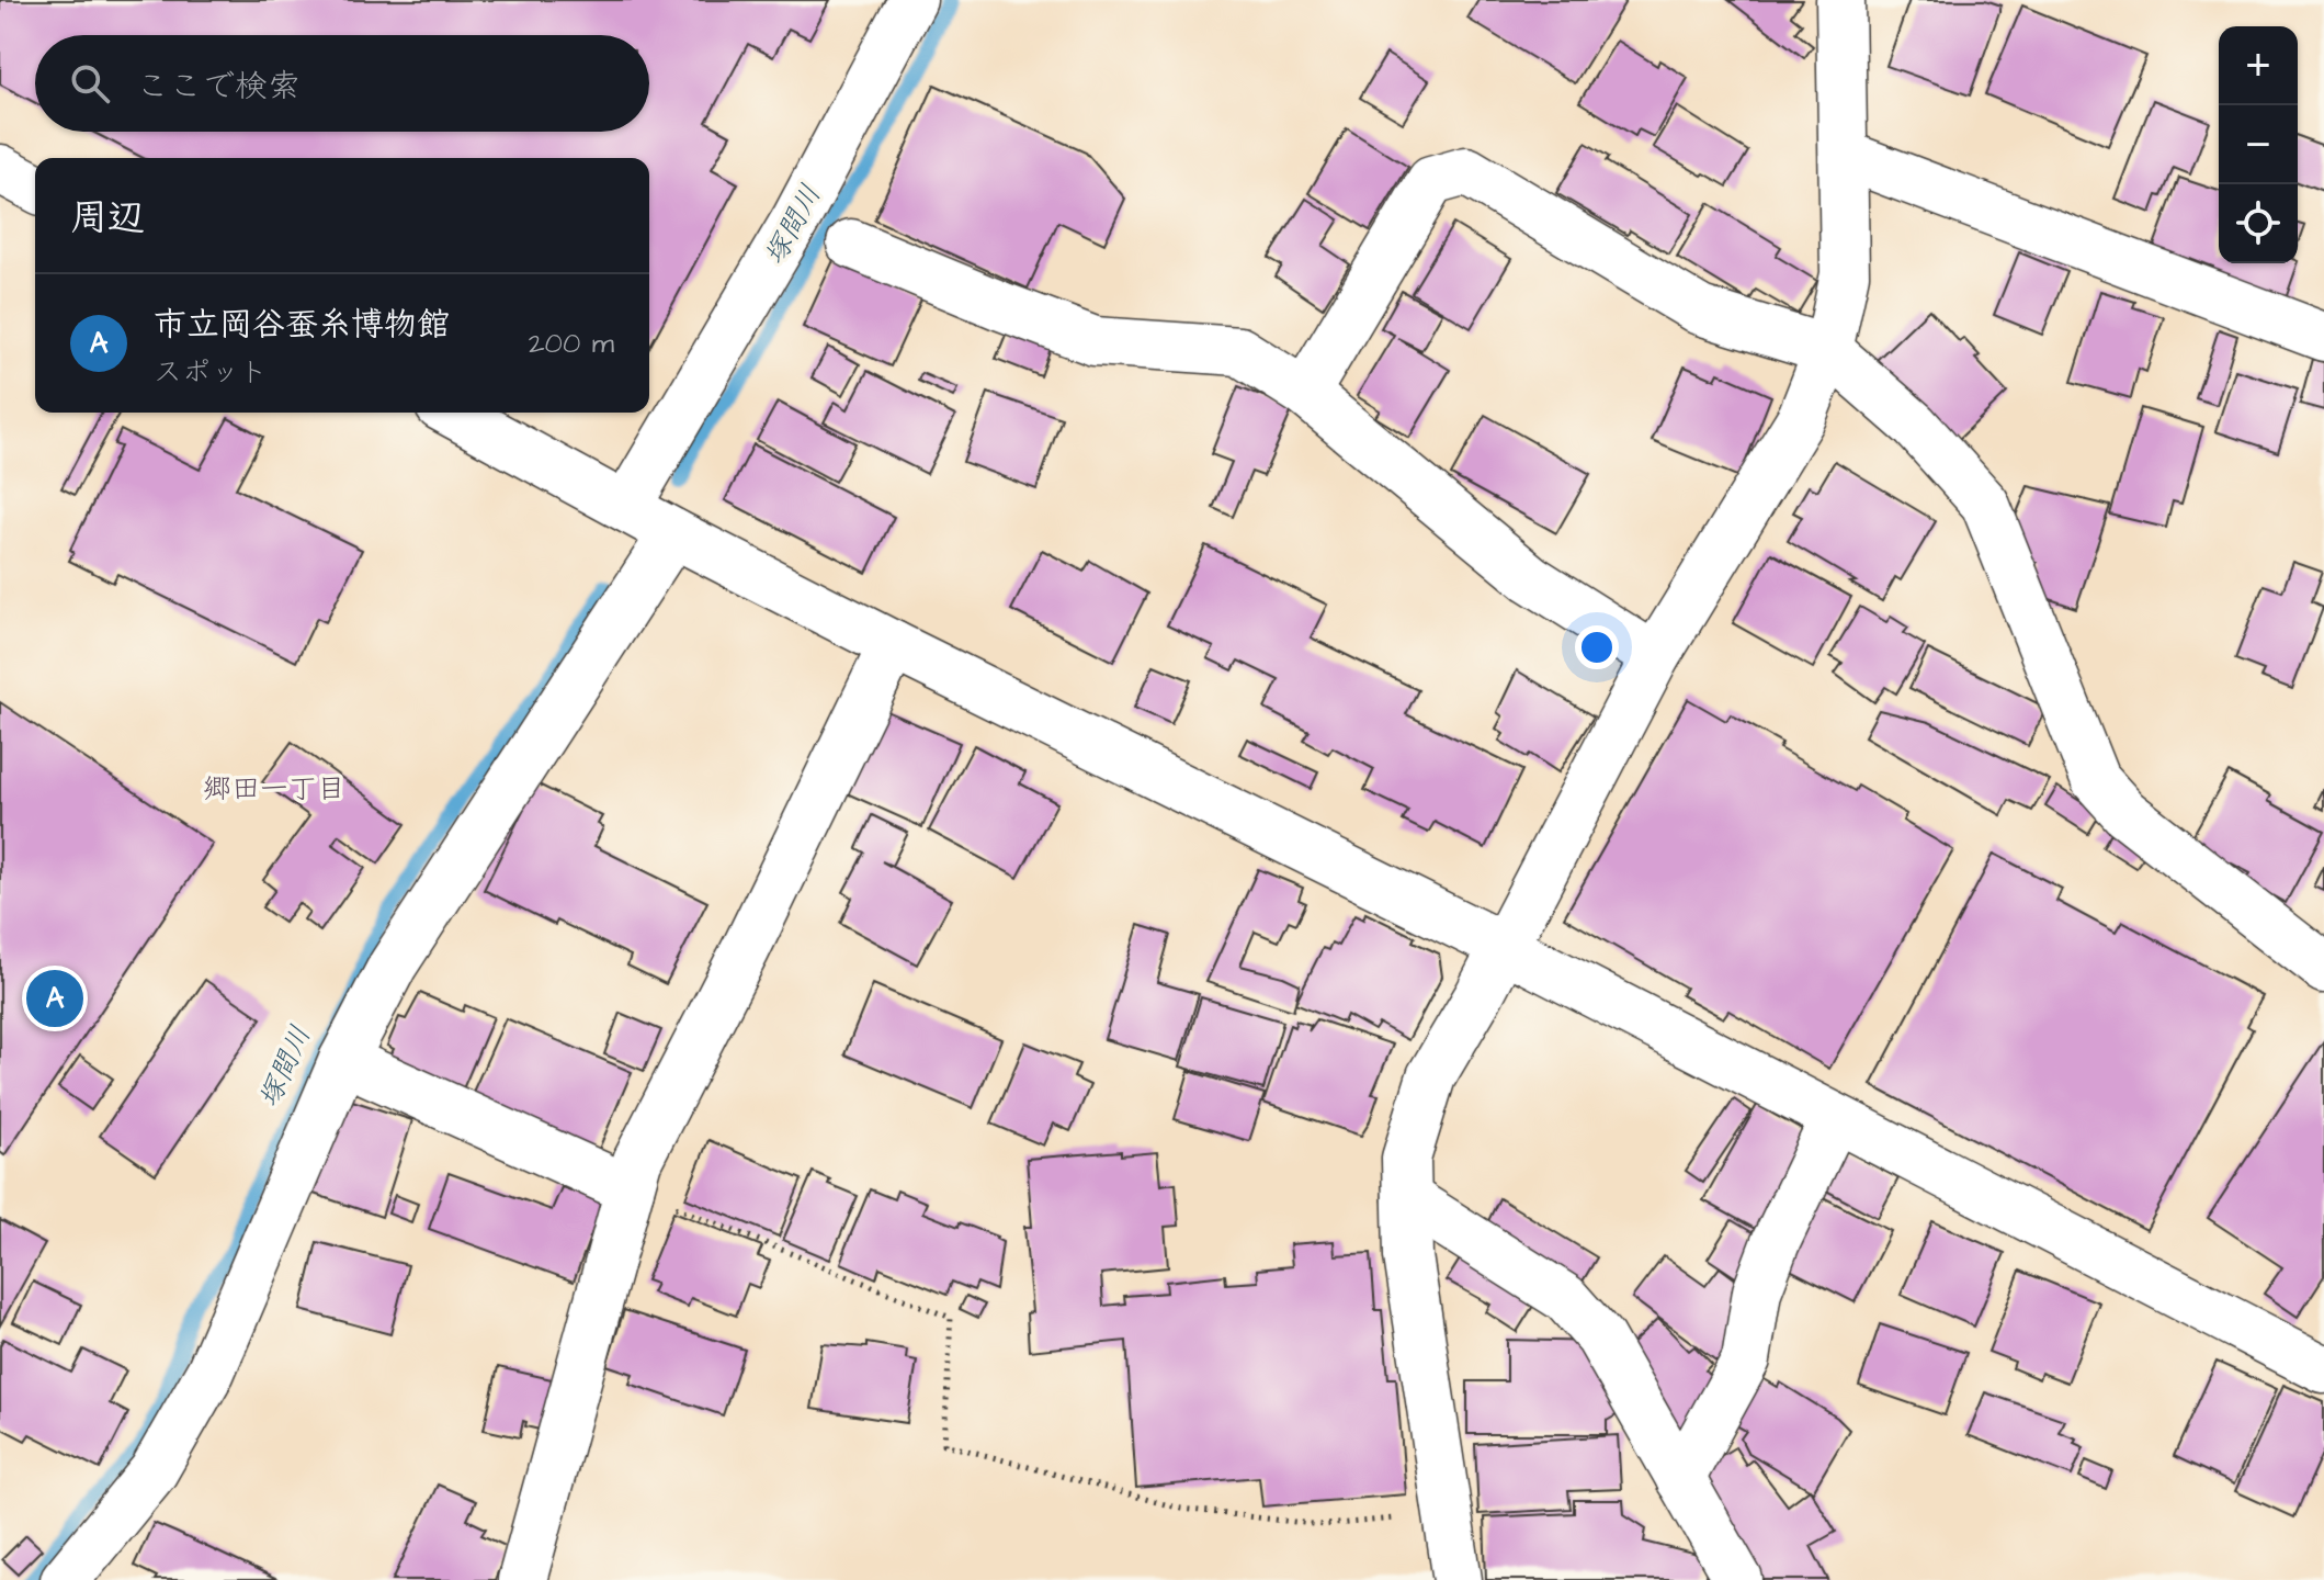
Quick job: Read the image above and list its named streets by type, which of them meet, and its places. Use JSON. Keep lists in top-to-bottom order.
{
  "districts": ["郷田一丁目"],
  "water": ["塚間川"],
  "page": {
    "map_buttons": ["+", "−"],
    "search": "ここで検索",
    "heading": "周辺",
    "list": [
      {
        "mark": "A",
        "name": "市立岡谷蚕糸博物館",
        "note": "スポット",
        "value": "200 m"
      }
    ],
    "pins": "A"
  }
}
